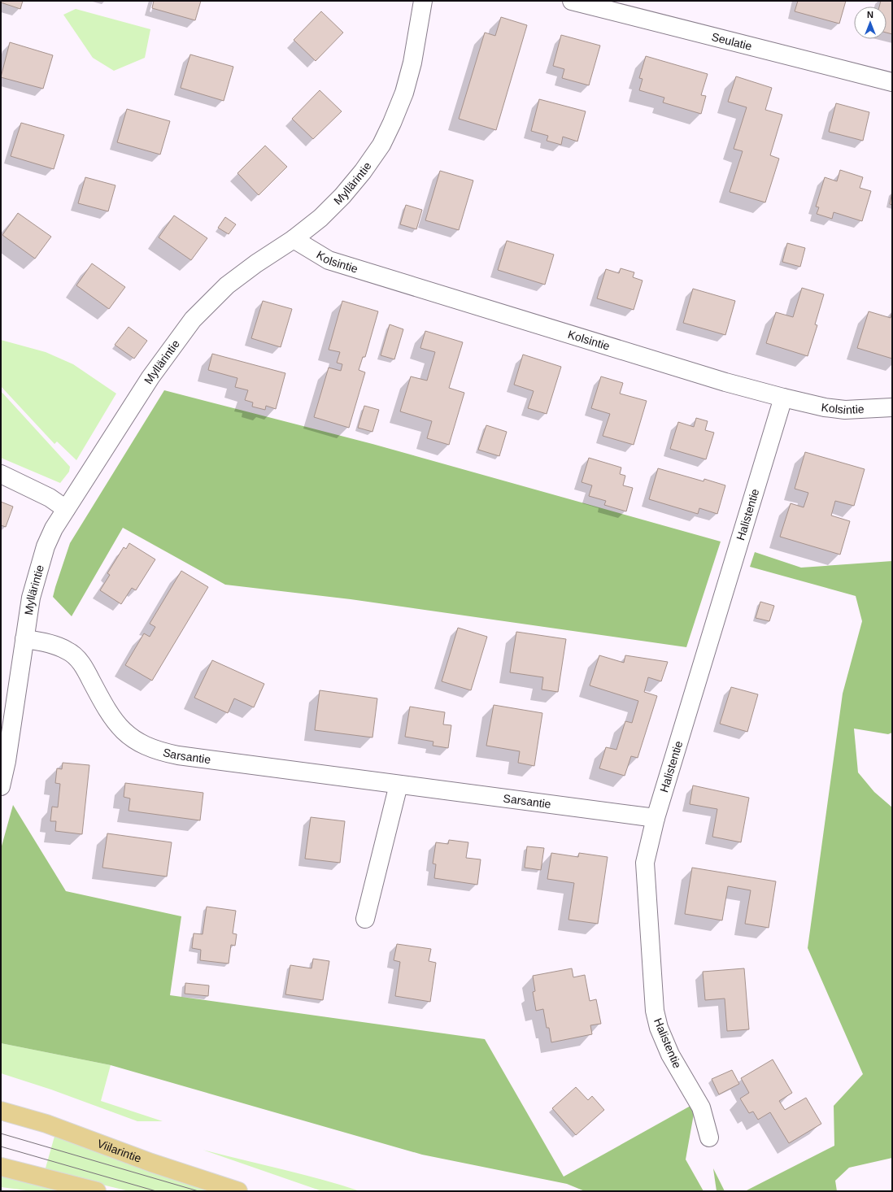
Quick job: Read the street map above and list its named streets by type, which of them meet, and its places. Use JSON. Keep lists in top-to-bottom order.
{
  "streets": {
    "main road": ["Viilarintie"],
    "street": [
      "Seulatie",
      "Myllärintie",
      "Kolsintie",
      "Halistentie",
      "Sarsantie"
    ]
  },
  "crossings": [
    ["Myllärintie", "Kolsintie"],
    ["Myllärintie", "Sarsantie"],
    ["Kolsintie", "Halistentie"],
    ["Halistentie", "Sarsantie"]
  ],
  "north": "top"
}
